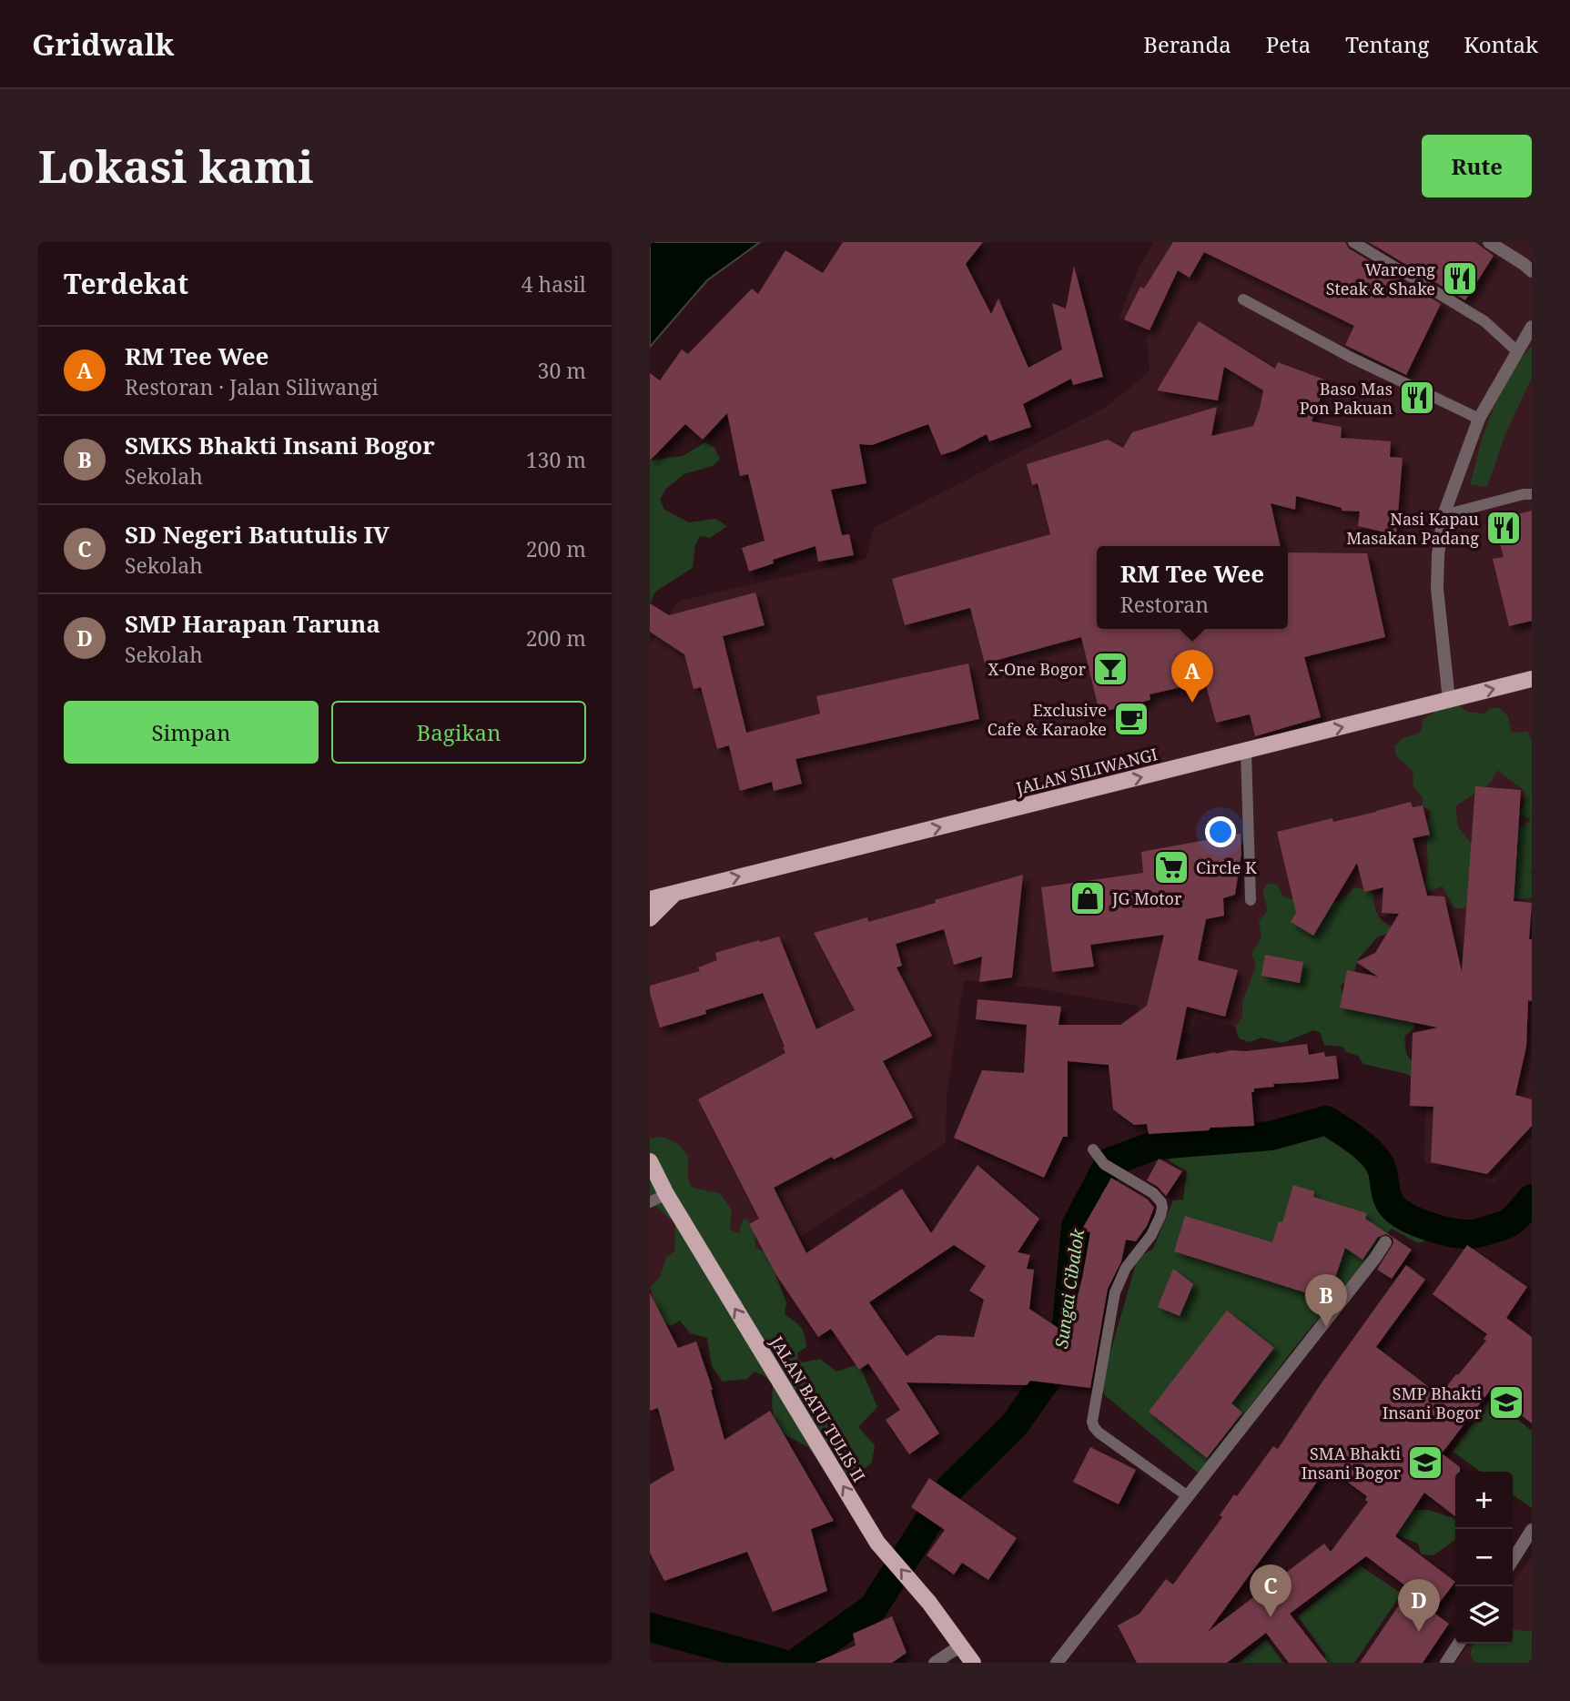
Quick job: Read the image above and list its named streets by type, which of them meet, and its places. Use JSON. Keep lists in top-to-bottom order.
{
  "streets": {
    "main road": ["JALAN SILIWANGI", "JALAN BATU TULIS II"]
  },
  "one_way": ["JALAN SILIWANGI", "JALAN BATU TULIS II"],
  "water": ["Sungai Cibalok"],
  "places": {
    "restaurant": ["Waroeng Steak & Shake", "Baso Mas Pon Pakuan", "Nasi Kapau Masakan Padang"],
    "bar": ["X-One Bogor"],
    "cafe": ["Exclusive Cafe & Karaoke"],
    "supermarket": ["Circle K"],
    "shop": ["JG Motor"],
    "school or university": ["SMP Bhakti Insani Bogor", "SMA Bhakti Insani Bogor"]
  },
  "page": {
    "header": "Gridwalk",
    "nav": [
      "Beranda",
      "Peta",
      "Tentang",
      "Kontak"
    ],
    "buttons": [
      "Rute",
      ["Simpan", "Bagikan"]
    ],
    "title": "Lokasi kami",
    "heading": ["Terdekat", "4 hasil"],
    "list": [
      {
        "mark": "A",
        "name": "RM Tee Wee",
        "note": "Restoran · Jalan Siliwangi",
        "value": "30 m"
      },
      {
        "mark": "B",
        "name": "SMKS Bhakti Insani Bogor",
        "note": "Sekolah",
        "value": "130 m"
      },
      {
        "mark": "C",
        "name": "SD Negeri Batutulis IV",
        "note": "Sekolah",
        "value": "200 m"
      },
      {
        "mark": "D",
        "name": "SMP Harapan Taruna",
        "note": "Sekolah",
        "value": "200 m"
      }
    ],
    "popup": ["RM Tee Wee", "Restoran"],
    "pins": [
      "A",
      "B",
      "C",
      "D"
    ],
    "map_buttons": ["+", "−"]
  }
}
